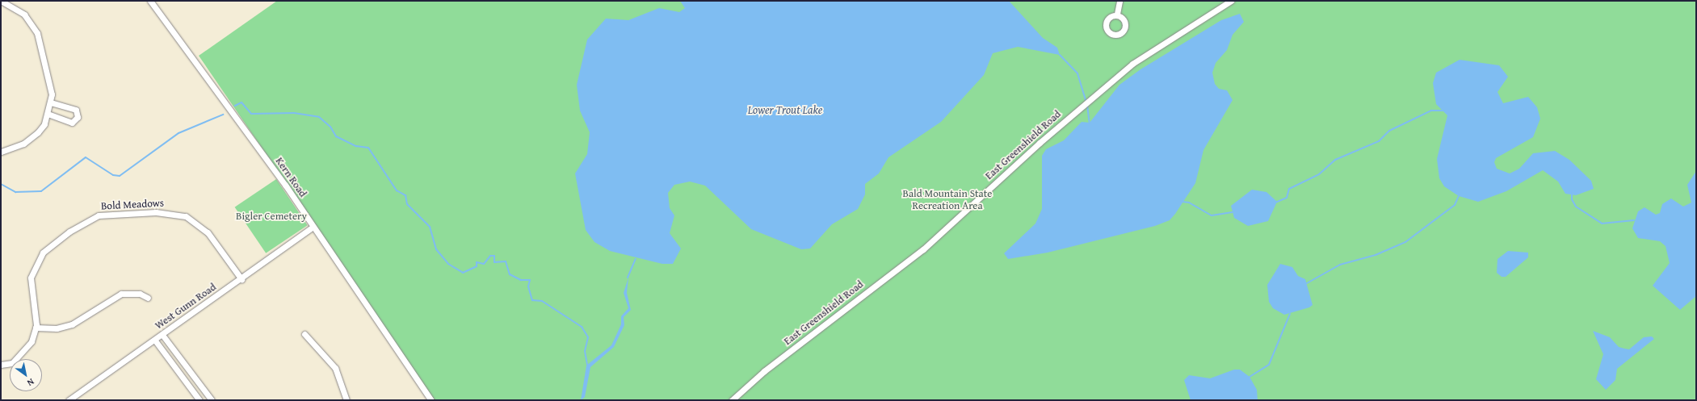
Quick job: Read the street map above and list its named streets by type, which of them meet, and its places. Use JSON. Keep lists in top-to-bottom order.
{
  "streets": {
    "street": [
      "East Greenshield Road",
      "Kern Road",
      "Bold Meadows",
      "West Gunn Road"
    ]
  },
  "crossings": [
    ["Kern Road", "West Gunn Road"],
    ["Bold Meadows", "West Gunn Road"]
  ],
  "water": ["Lower Trout Lake"],
  "parks": ["Bald Mountain State Recreation Area", "Bigler Cemetery"],
  "north": "bottom right"
}
